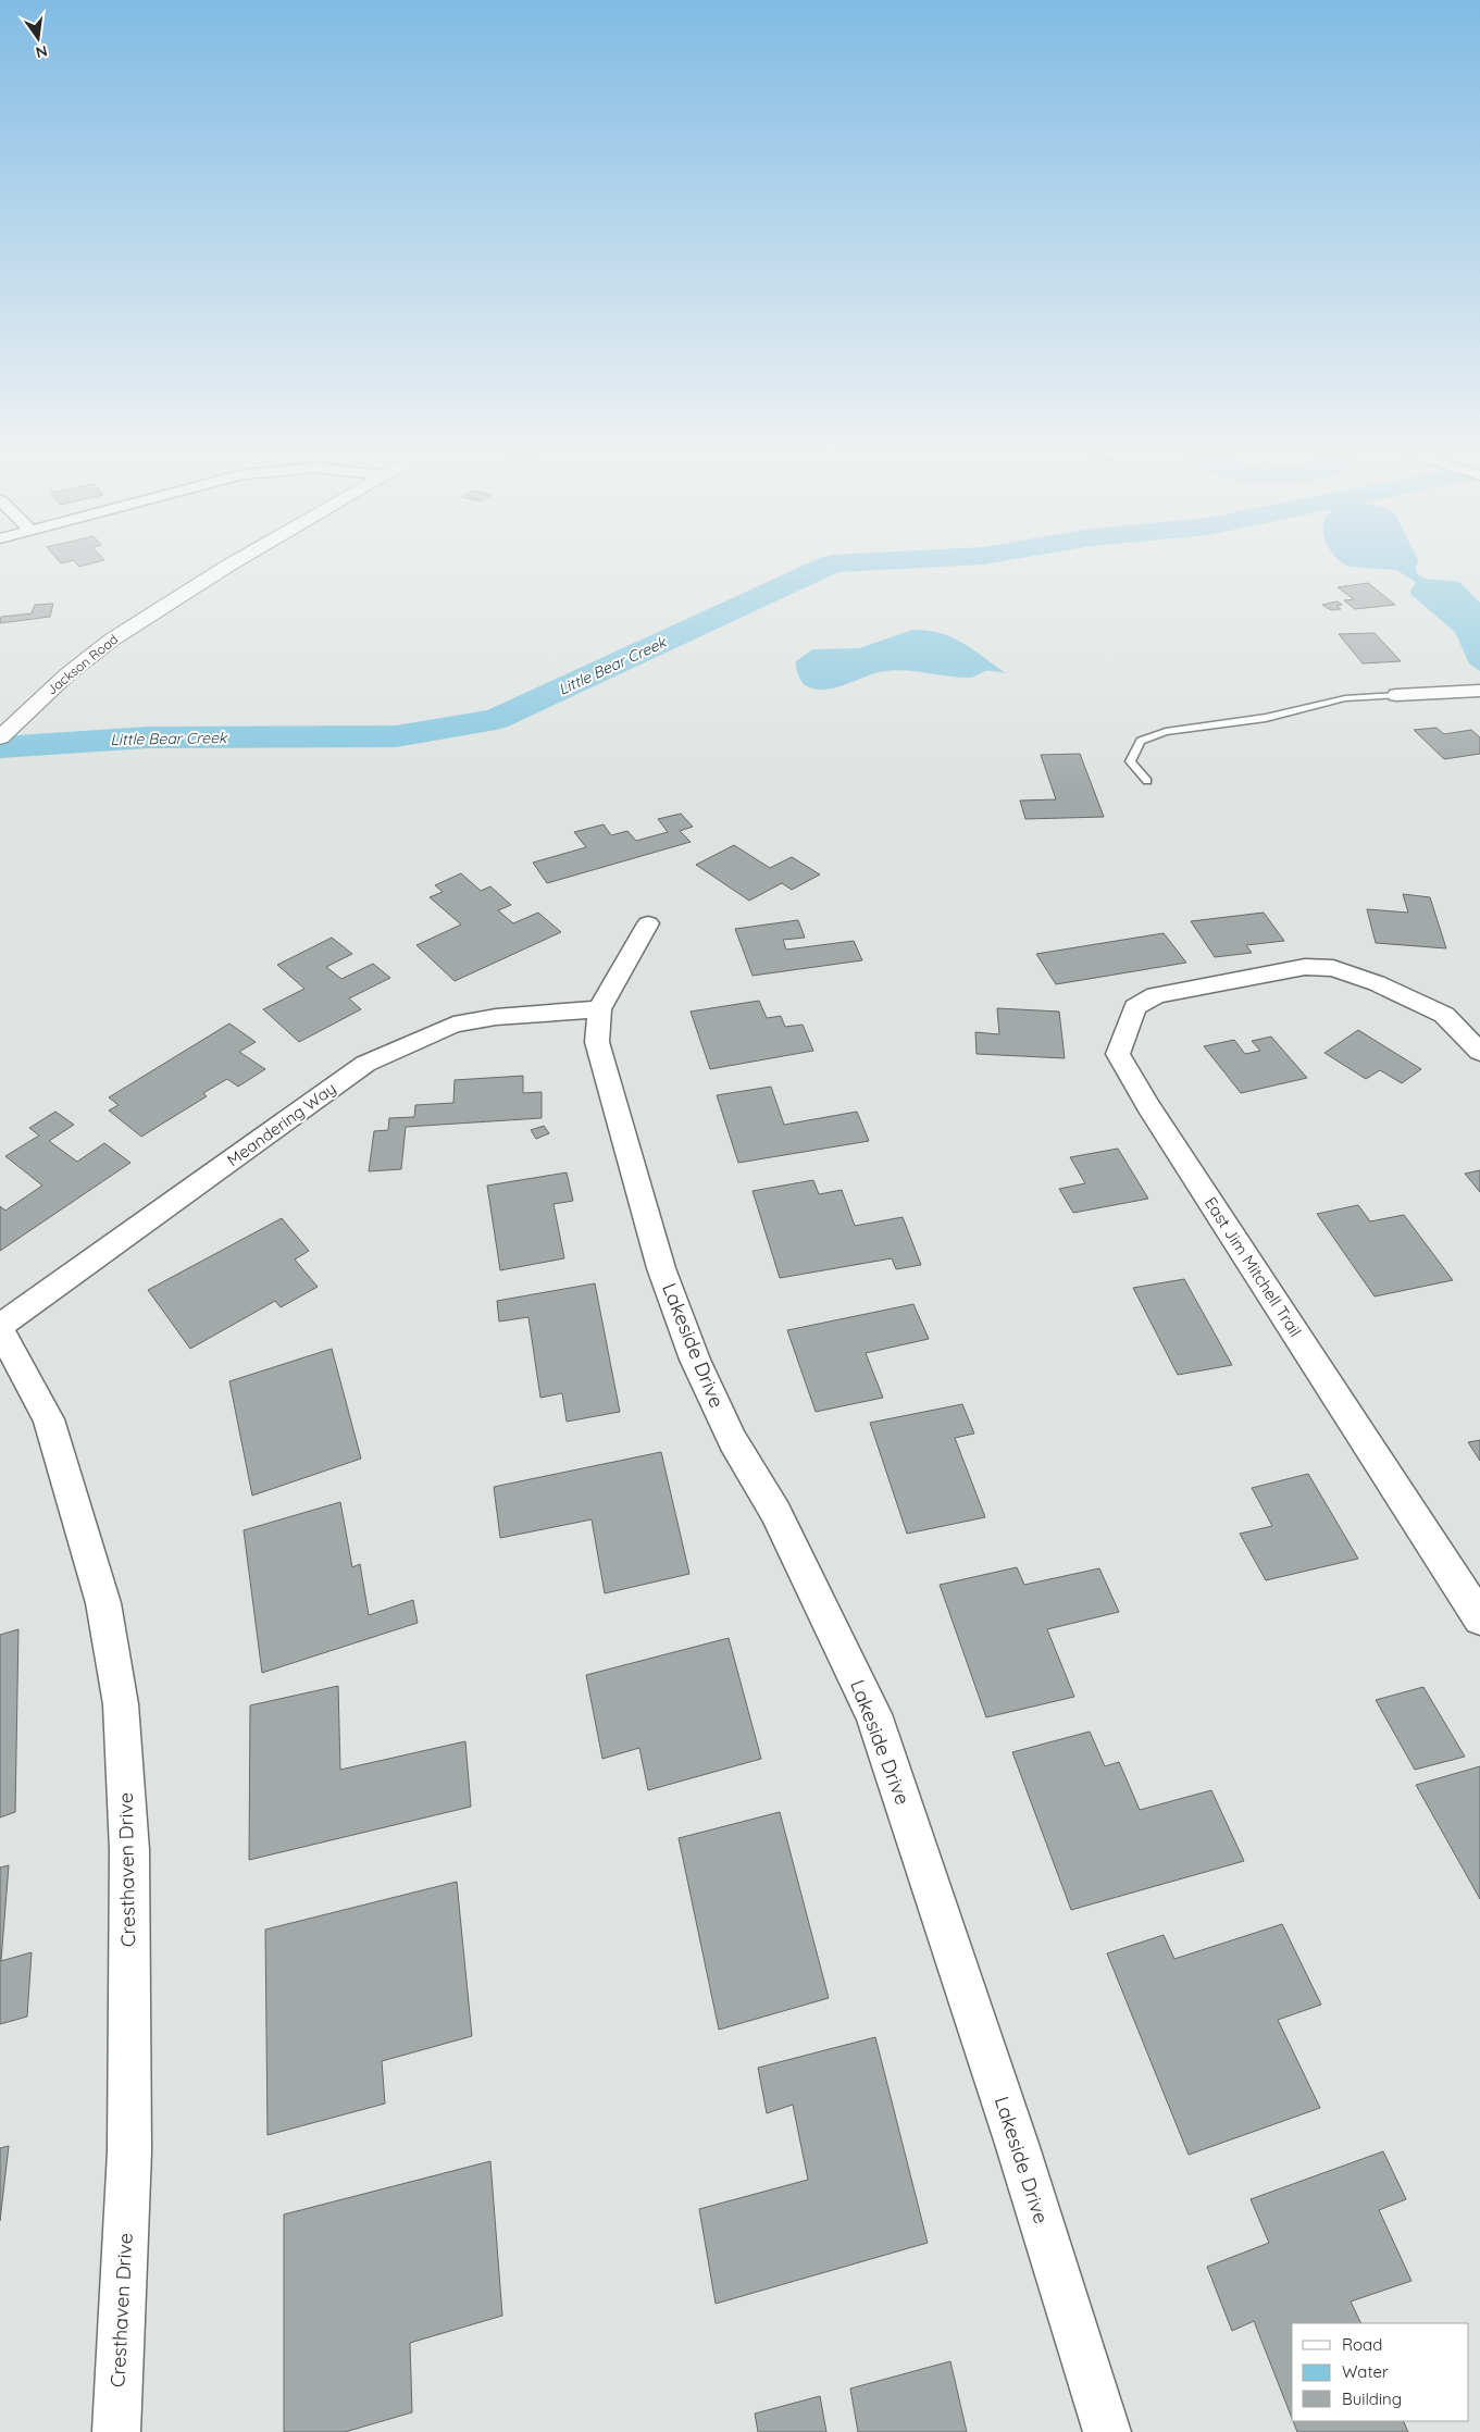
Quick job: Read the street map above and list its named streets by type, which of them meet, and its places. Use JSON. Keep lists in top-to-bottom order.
{
  "streets": {
    "main road": ["Jackson Road"],
    "street": [
      "Meandering Way",
      "East Jim Mitchell Trail",
      "Lakeside Drive",
      "Cresthaven Drive"
    ]
  },
  "crossings": [
    ["Meandering Way", "Lakeside Drive"],
    ["Meandering Way", "Cresthaven Drive"]
  ],
  "water": ["Little Bear Creek"],
  "legend": ["Road", "Water", "Building"],
  "north": "bottom"
}
